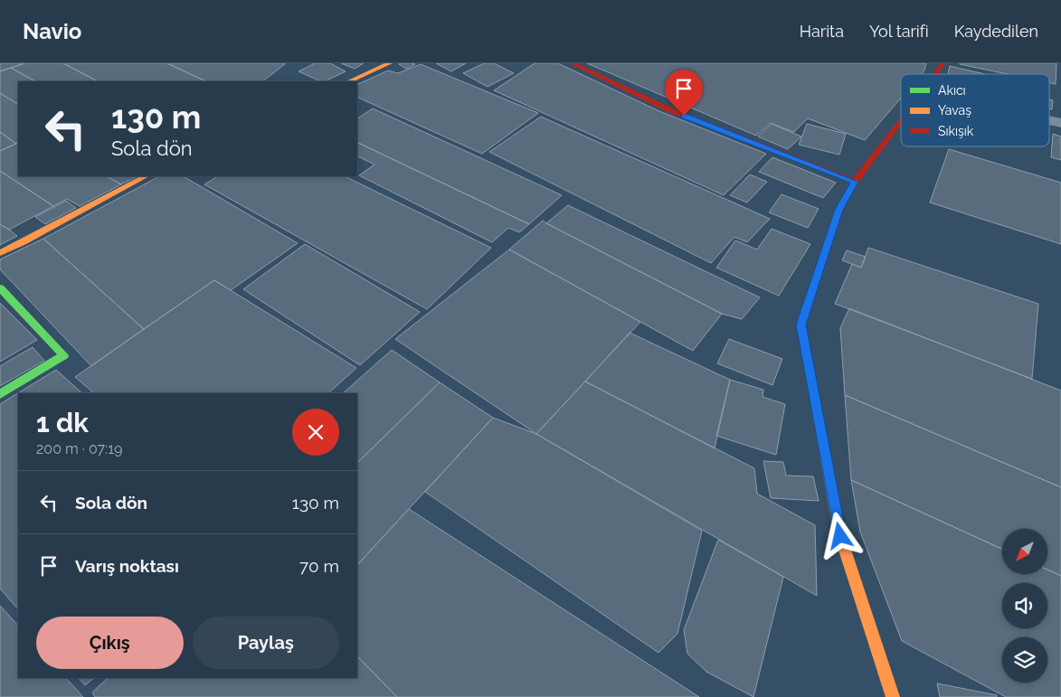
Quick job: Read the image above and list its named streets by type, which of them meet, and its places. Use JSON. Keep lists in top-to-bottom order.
{
  "legend": ["Akıcı", "Yavaş", "Sıkışık"],
  "north": "bottom left",
  "page": {
    "header": "Navio",
    "nav": ["Harita", "Yol tarifi", "Kaydedilen"],
    "turn": ["130 m", "Sola dön"],
    "heading": ["1 dk", "200 m · 07:19"],
    "list": [
      {
        "name": "Sola dön",
        "value": "130 m"
      },
      {
        "name": "Varış noktası",
        "value": "70 m"
      }
    ],
    "buttons": ["Çıkış", "Paylaş"]
  }
}
